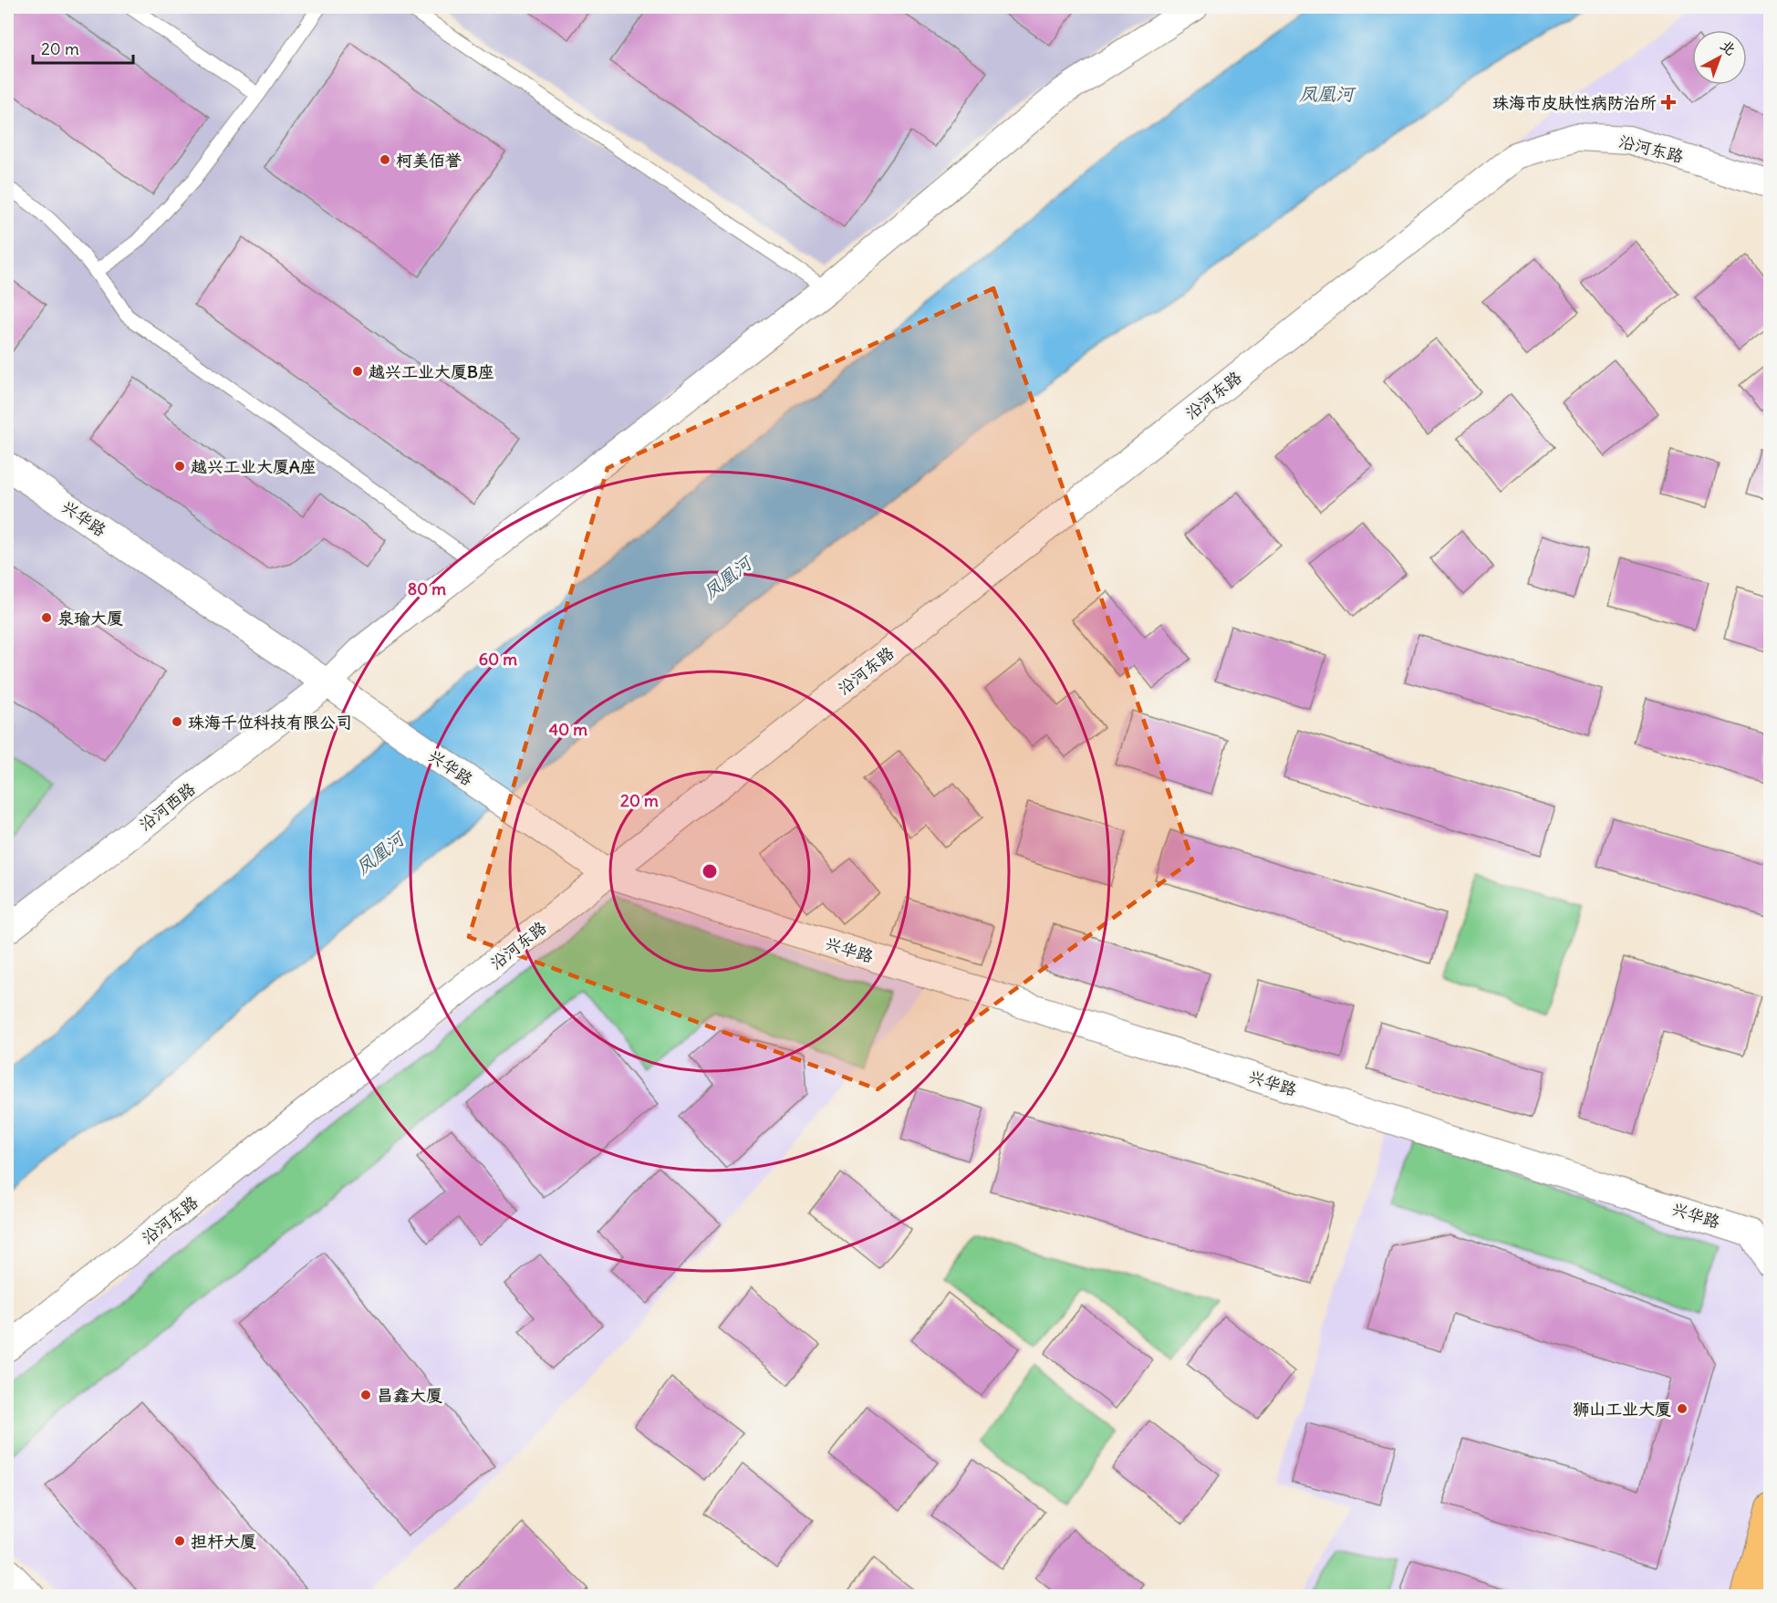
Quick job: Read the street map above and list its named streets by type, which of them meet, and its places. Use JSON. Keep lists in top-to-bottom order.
{
  "streets": {
    "street": ["沿河东路", "兴华路", "沿河西路"]
  },
  "crossings": [
    ["沿河东路", "兴华路"],
    ["兴华路", "沿河西路"]
  ],
  "water": ["凤凰河"],
  "places": {
    "health": ["珠海市皮肤性病防治所"],
    "other": [
      "柯美佰誉",
      "越兴工业大厦B座",
      "越兴工业大厦A座",
      "泉瑜大厦",
      "珠海千位科技有限公司",
      "昌鑫大厦",
      "狮山工业大厦",
      "担杆大厦"
    ]
  },
  "scale_bar": "20 m",
  "north": "top right",
  "rings": [
    "80 m",
    "60 m",
    "40 m",
    "20 m"
  ]
}
